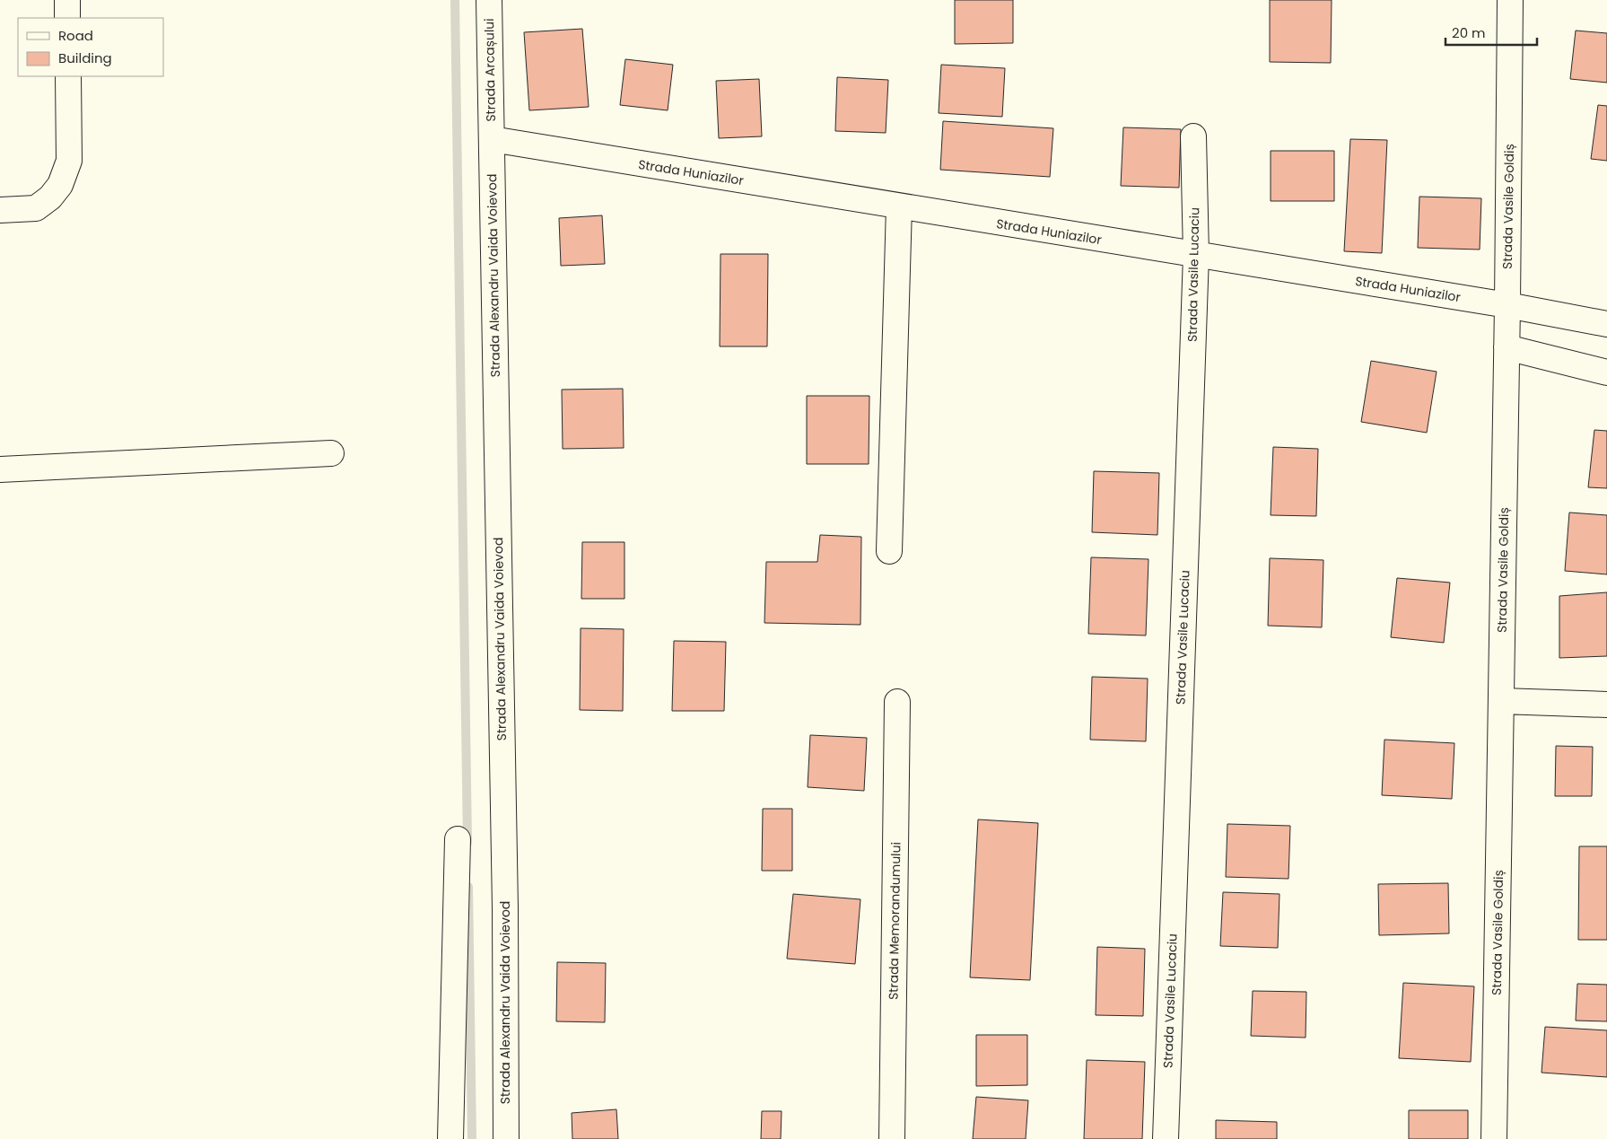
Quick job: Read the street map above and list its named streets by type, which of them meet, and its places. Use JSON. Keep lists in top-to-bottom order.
{
  "streets": {
    "street": [
      "Strada Arcașului",
      "Strada Huniazilor",
      "Strada Vasile Goldiș",
      "Strada Vasile Lucaciu",
      "Strada Alexandru Vaida Voievod",
      "Strada Memorandumului"
    ]
  },
  "crossings": [
    ["Strada Arcașului", "Strada Huniazilor"],
    ["Strada Arcașului", "Strada Alexandru Vaida Voievod"],
    ["Strada Huniazilor", "Strada Vasile Goldiș"],
    ["Strada Huniazilor", "Strada Vasile Lucaciu"],
    ["Strada Huniazilor", "Strada Alexandru Vaida Voievod"]
  ],
  "legend": ["Road", "Building"],
  "scale_bar": "20 m"
}
